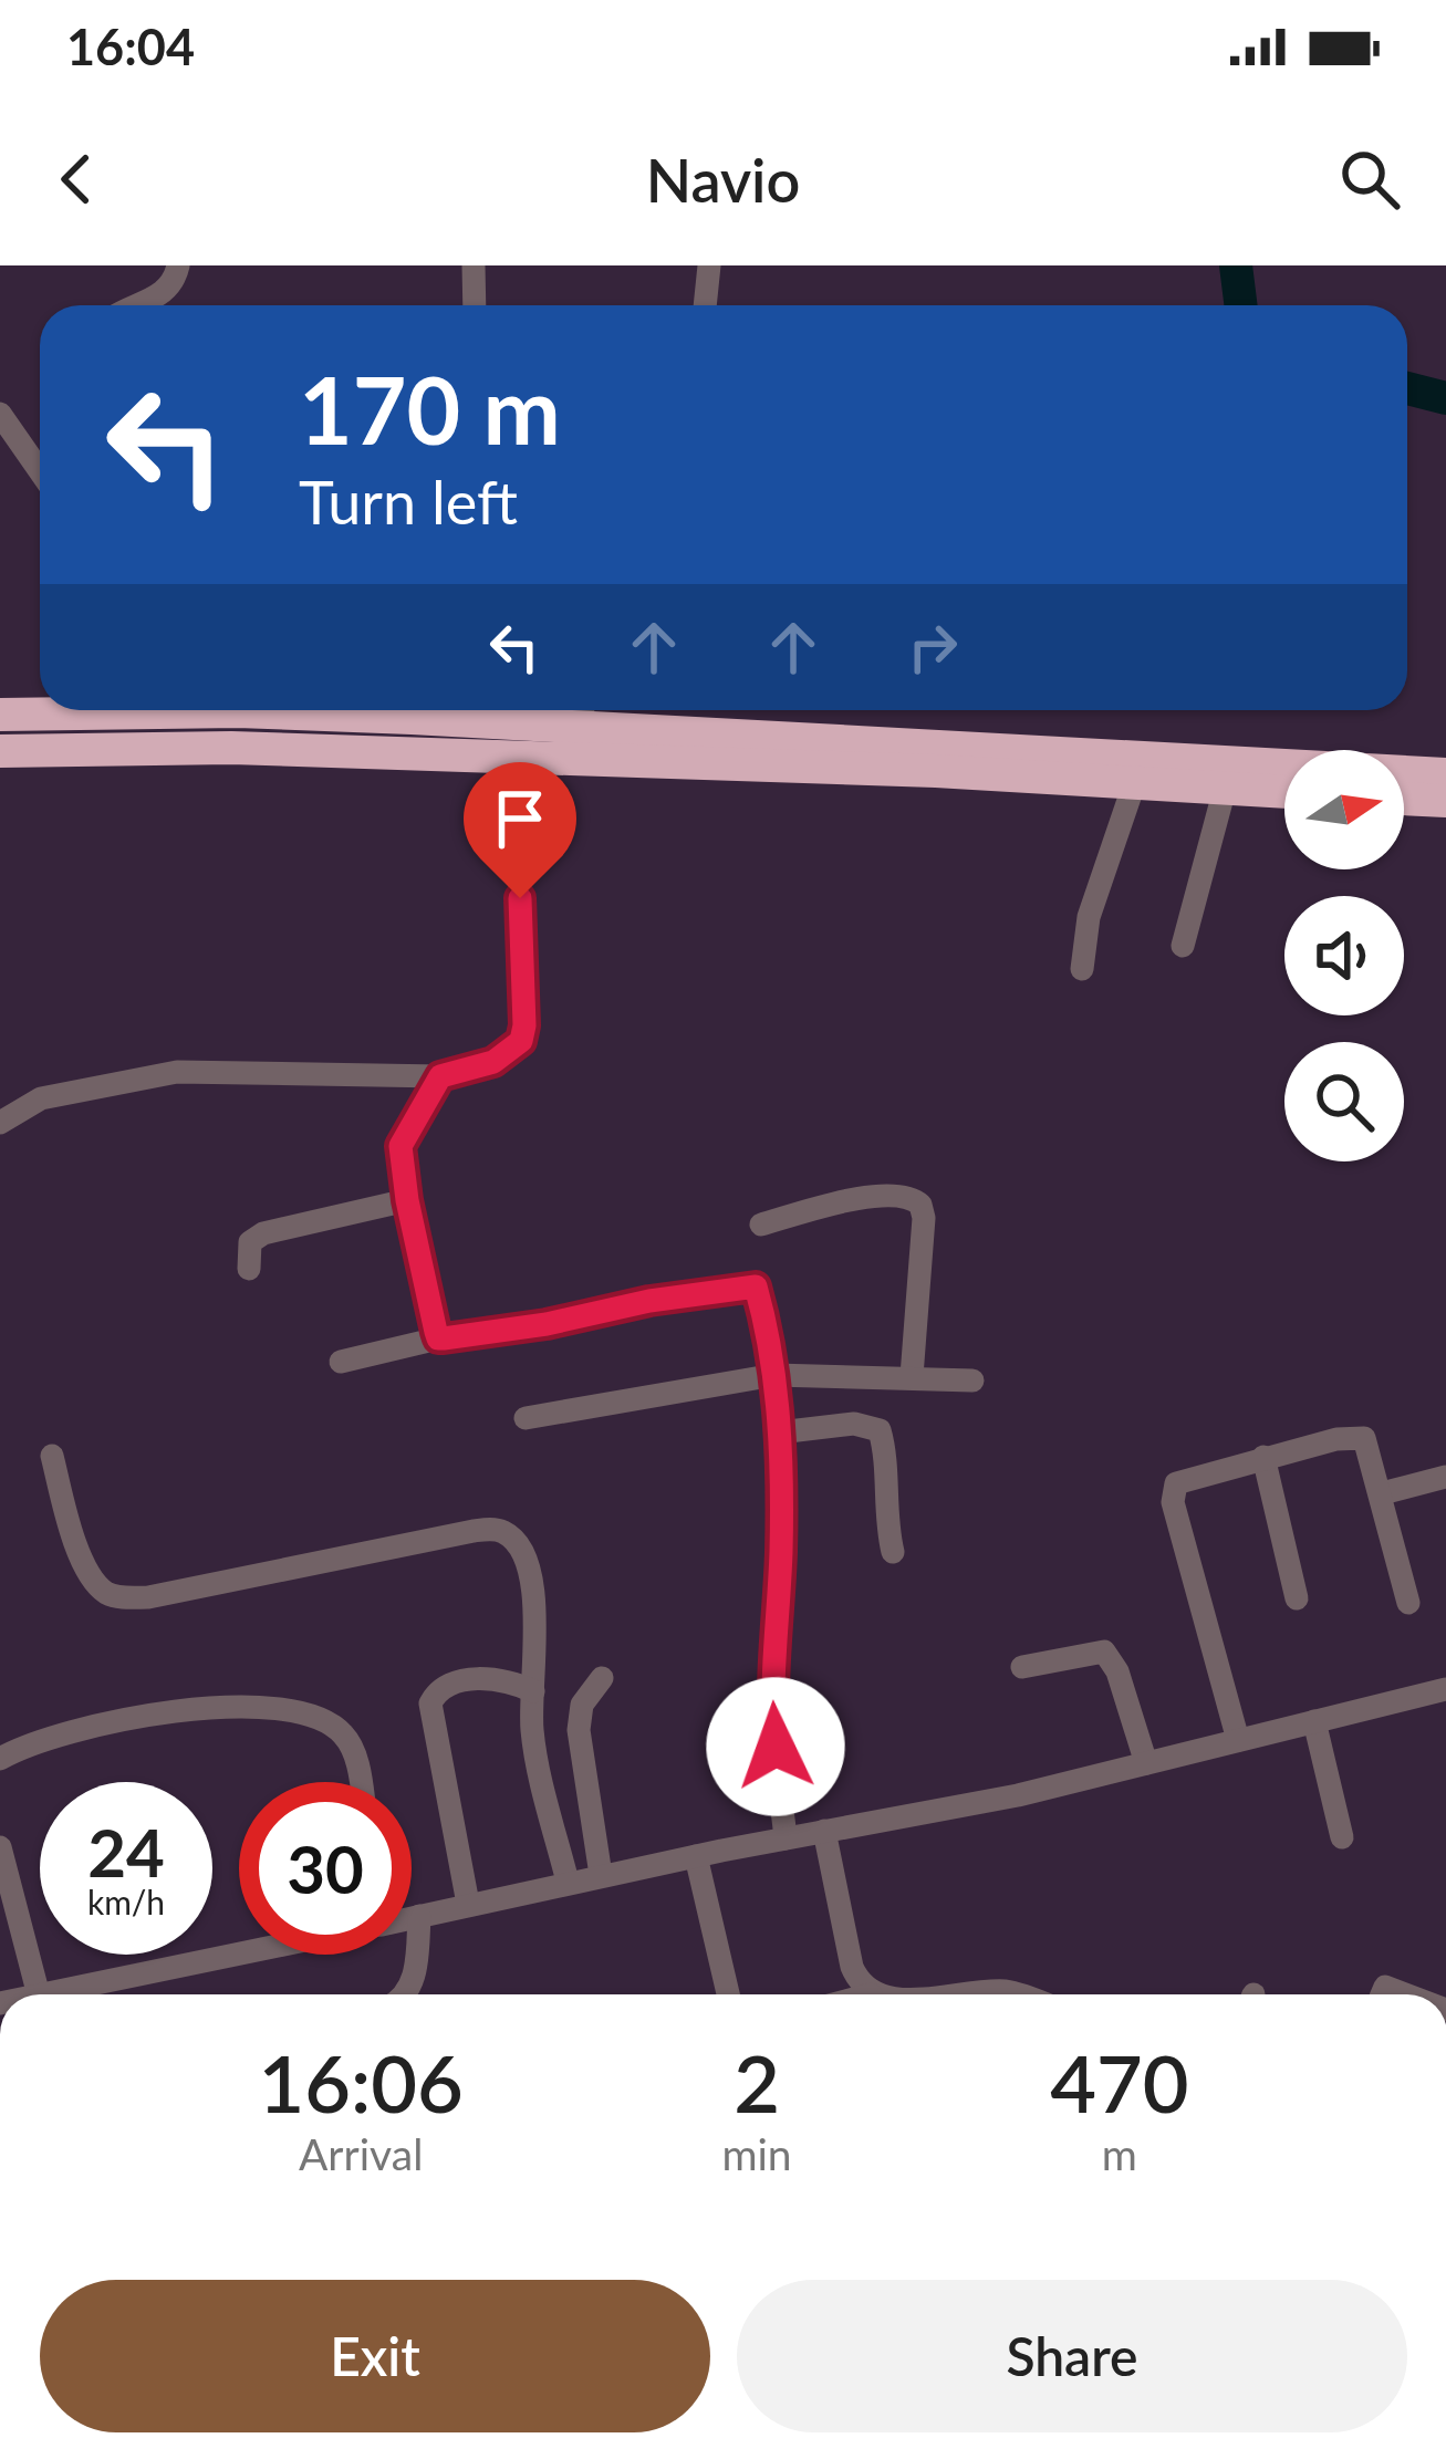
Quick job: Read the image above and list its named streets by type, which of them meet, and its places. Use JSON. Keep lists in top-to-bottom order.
{
  "north": "right",
  "page": {
    "status": "16:04",
    "header": "Navio",
    "turn": ["170 m", "Turn left"],
    "speed": "24 km/h",
    "limit": "30",
    "eta": [
      "16:06",
      "Arrival",
      "2",
      "min",
      "470",
      "m"
    ],
    "buttons": ["Exit", "Share"]
  }
}
